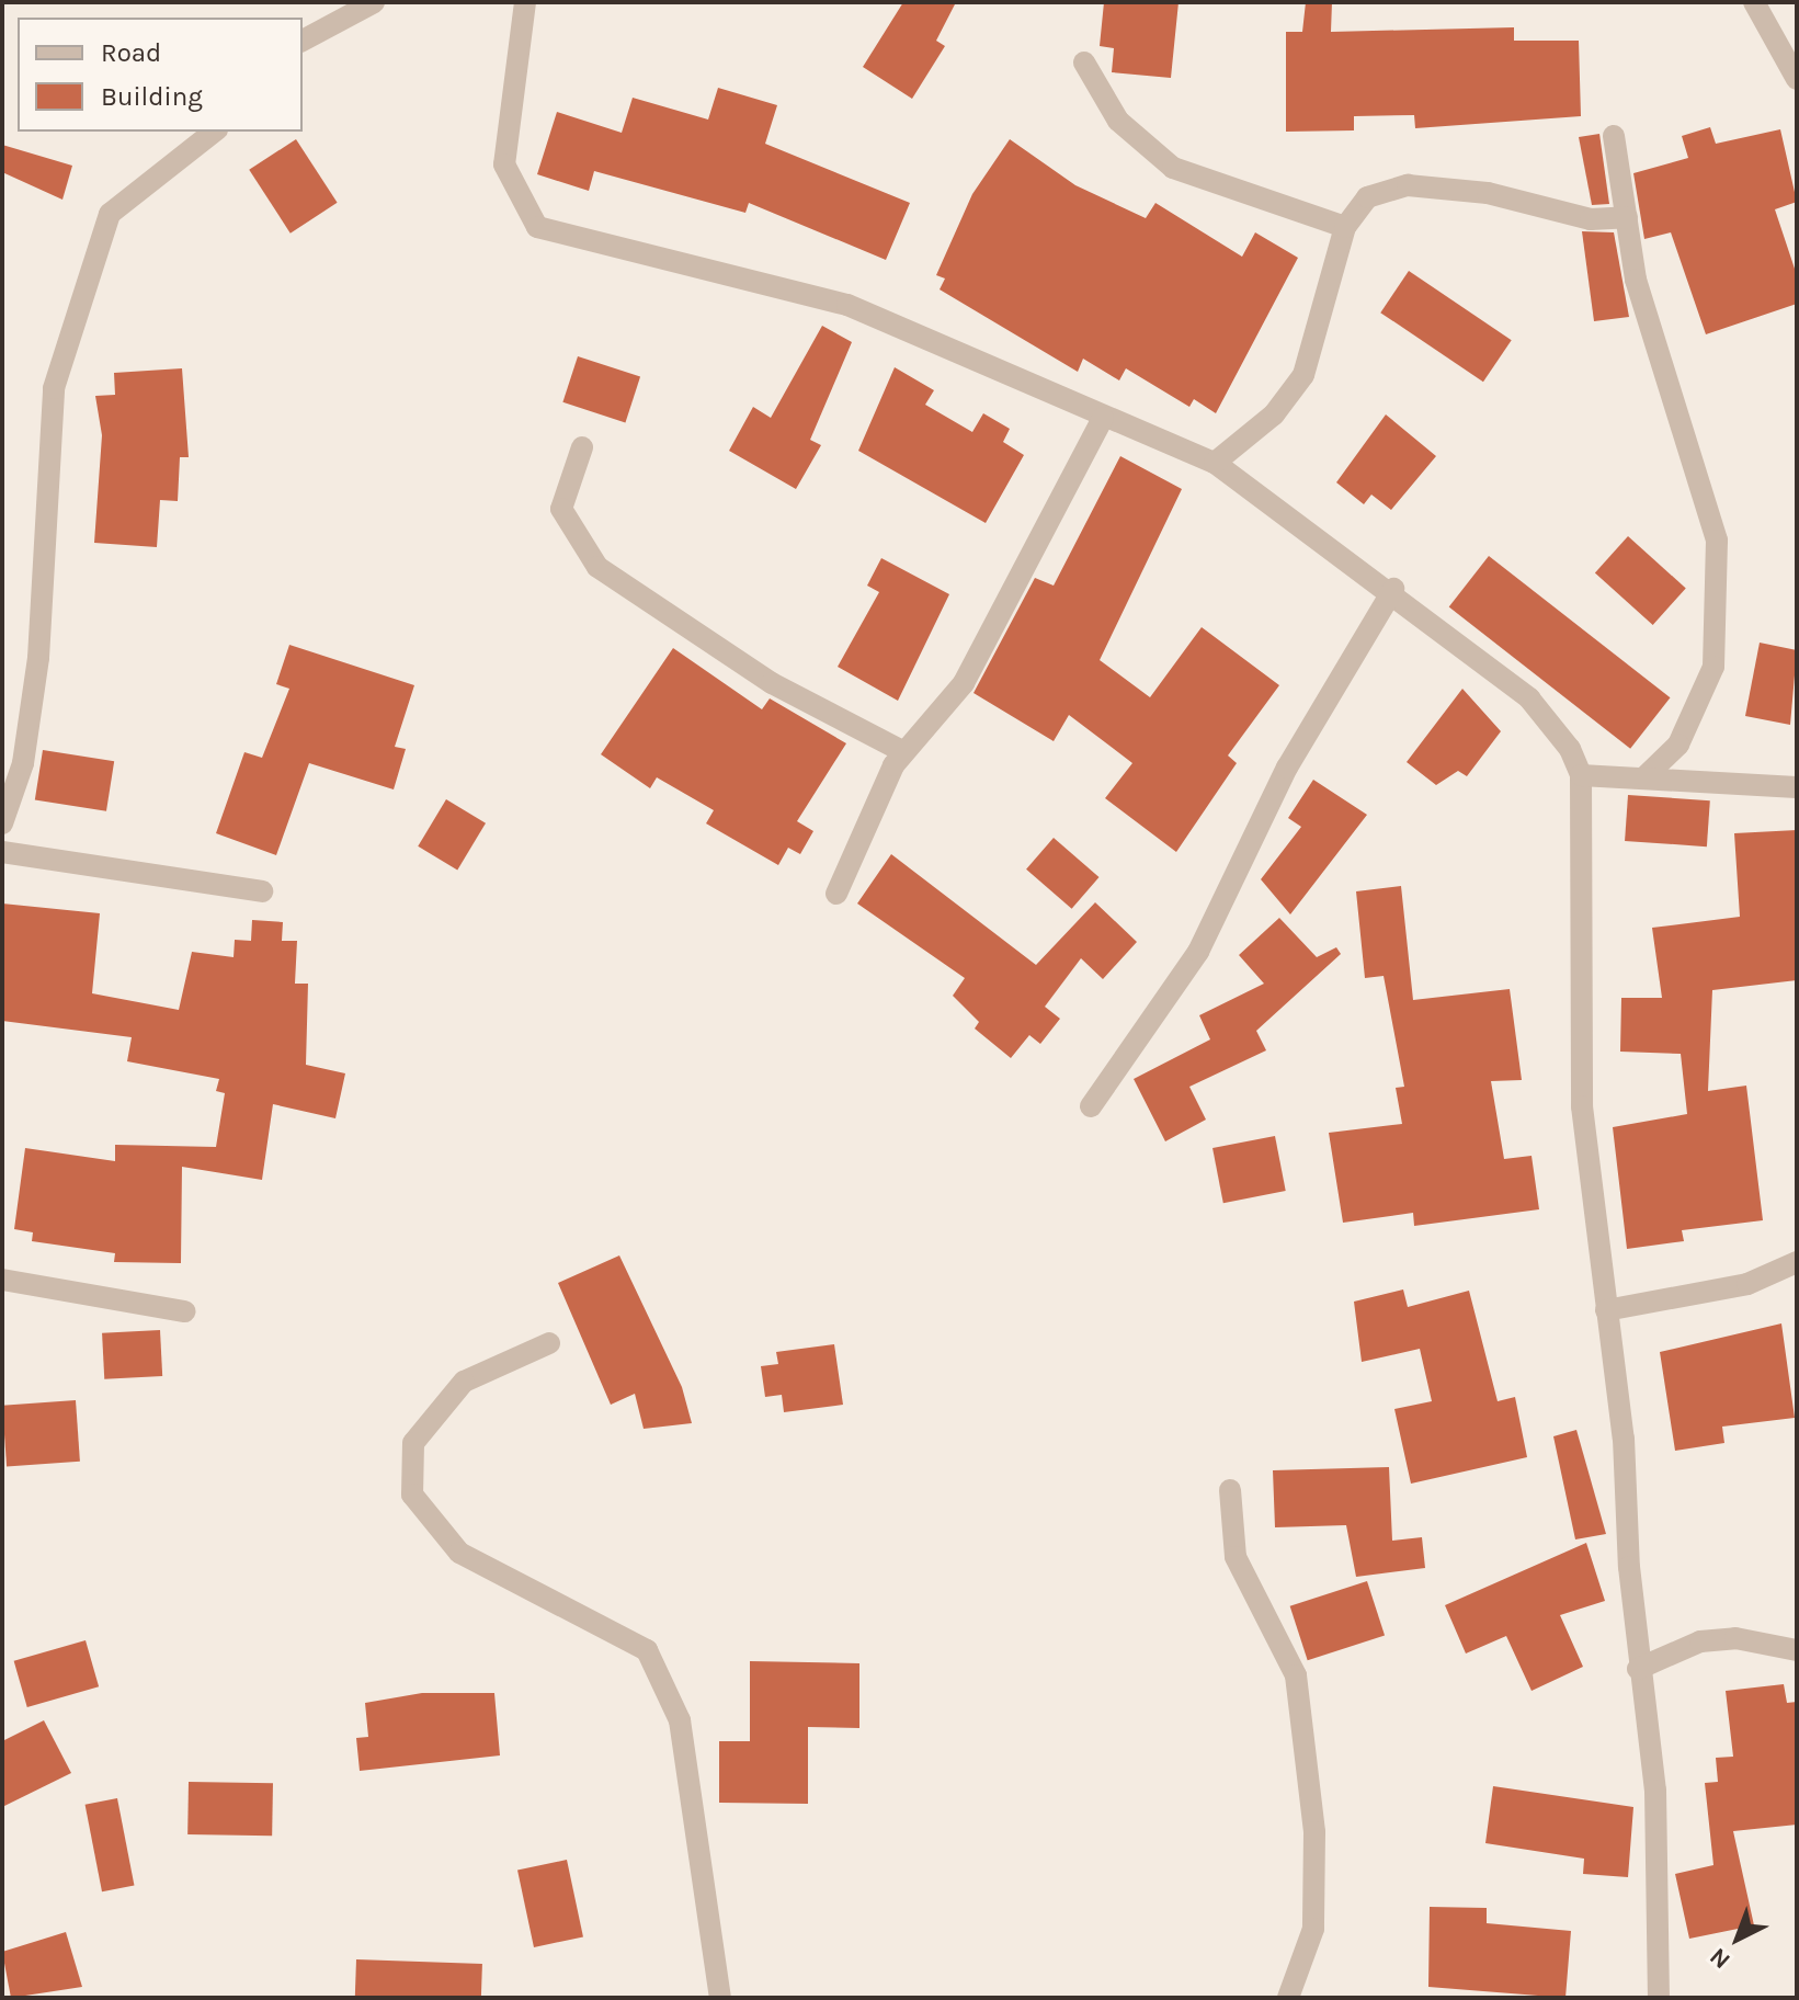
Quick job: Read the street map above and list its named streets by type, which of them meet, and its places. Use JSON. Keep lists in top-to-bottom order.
{
  "legend": ["Road", "Building"],
  "north": "bottom left"
}
